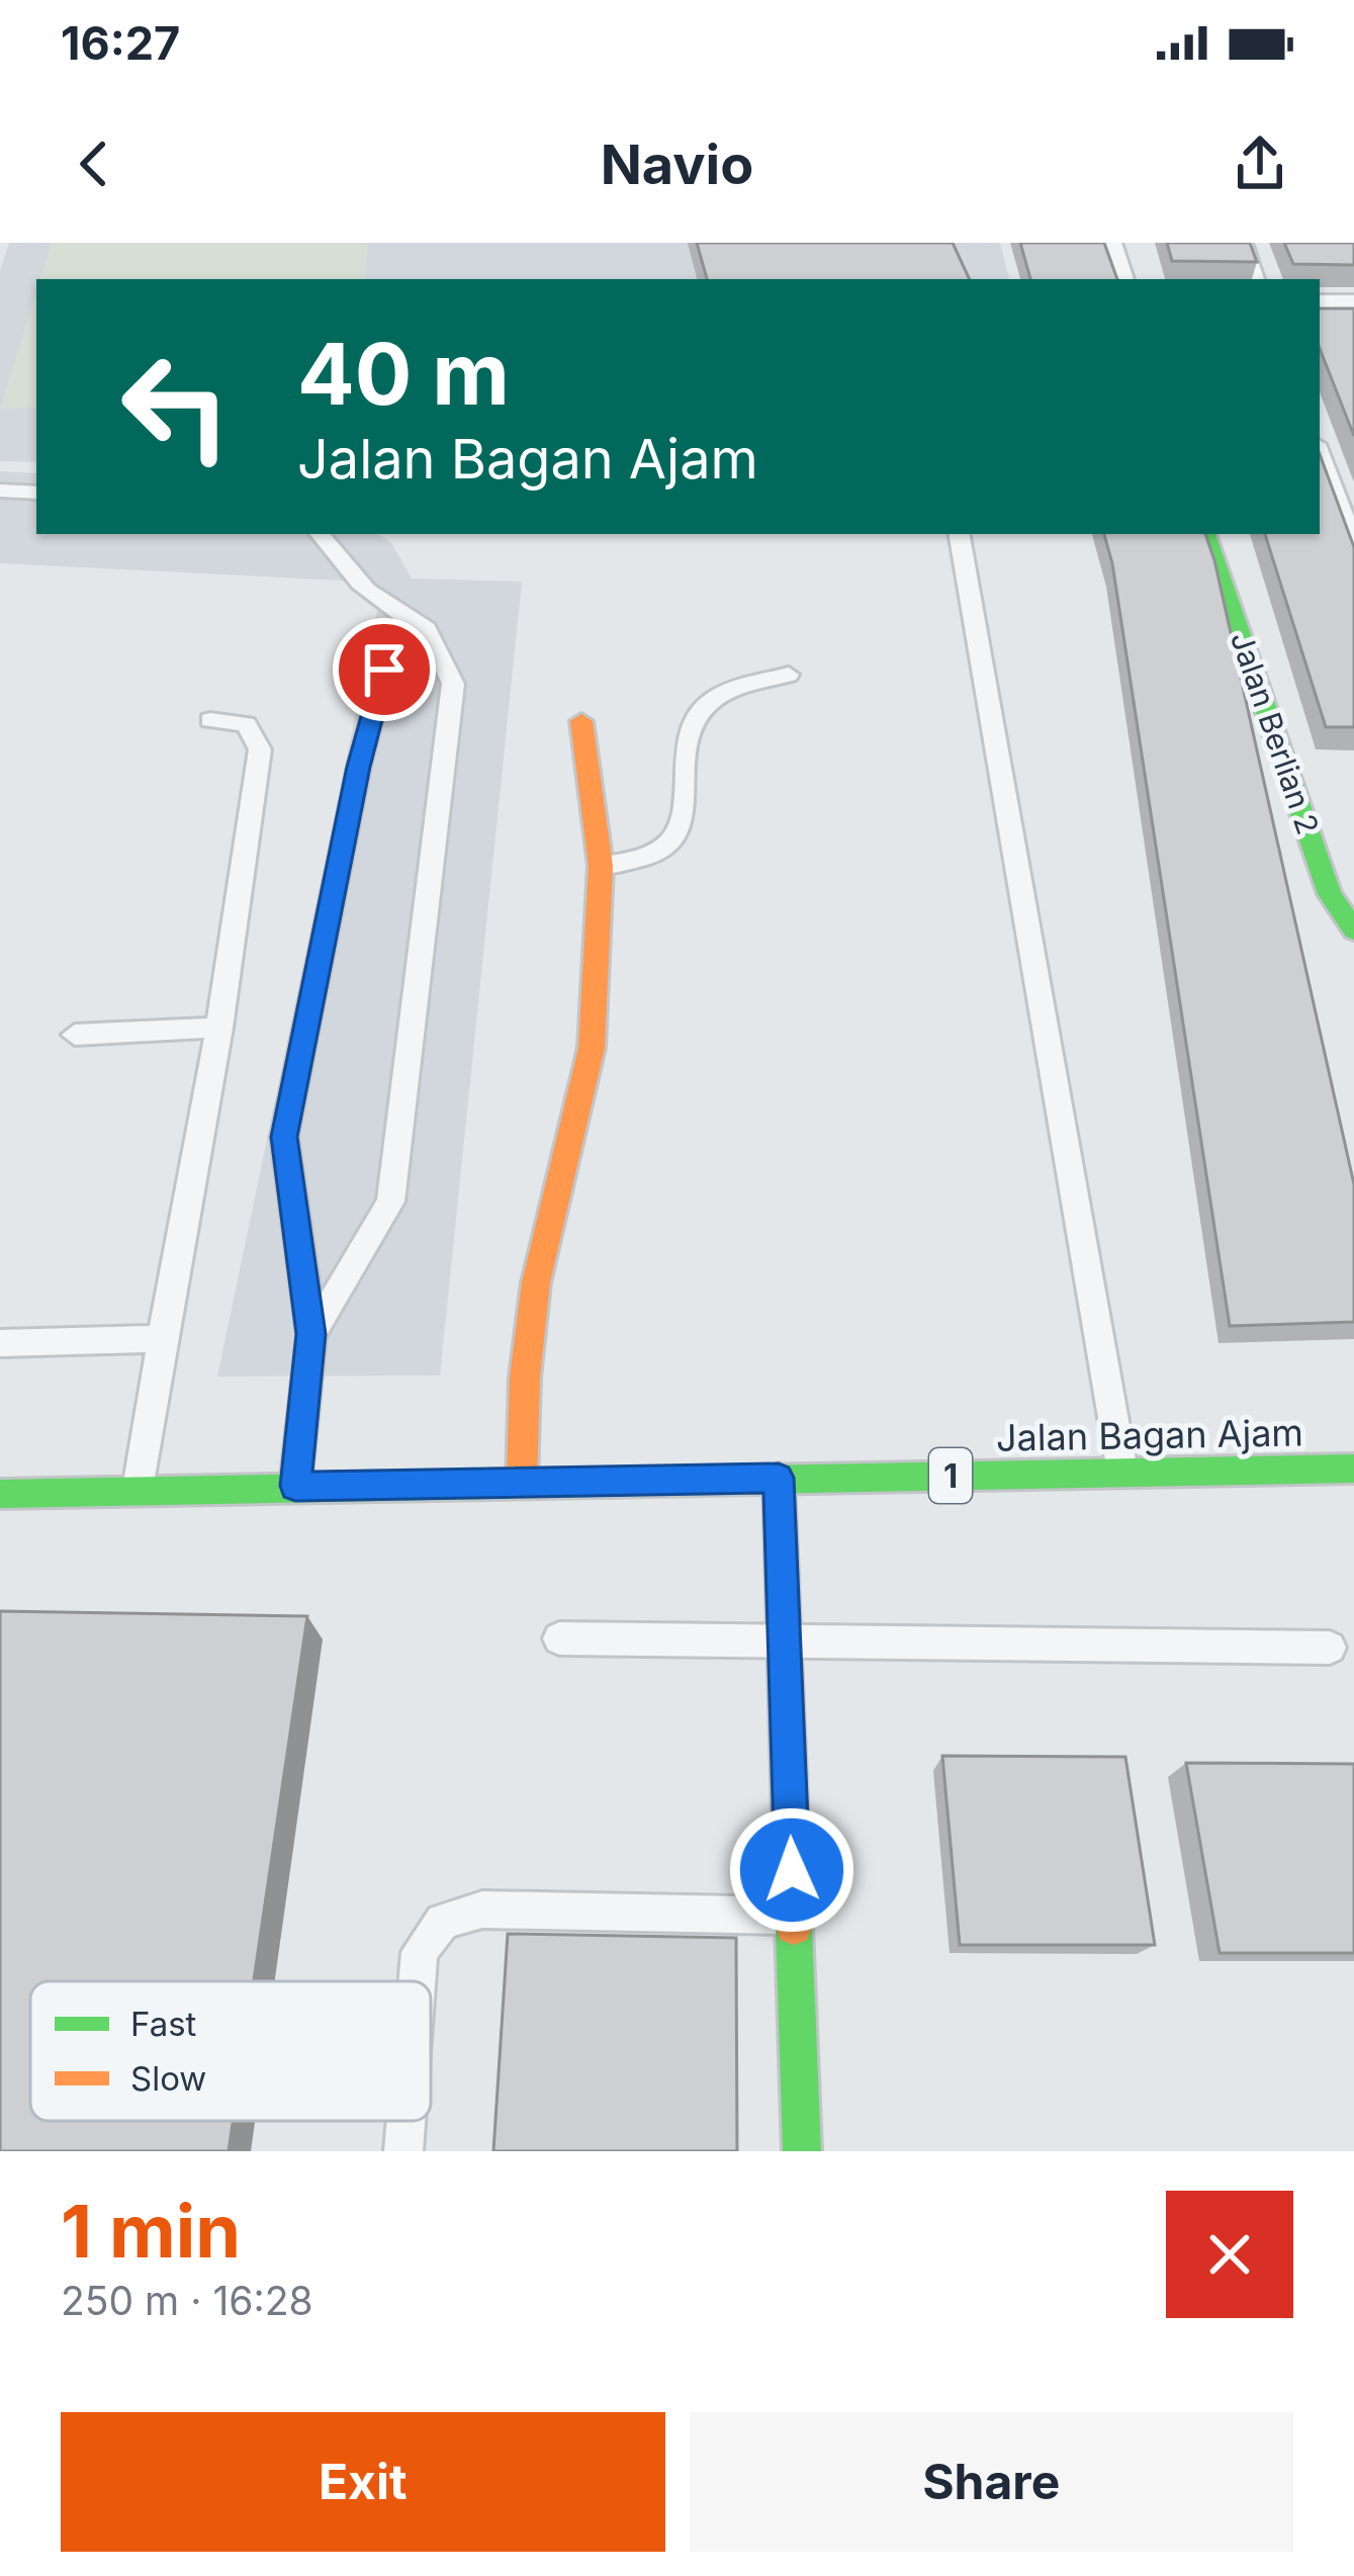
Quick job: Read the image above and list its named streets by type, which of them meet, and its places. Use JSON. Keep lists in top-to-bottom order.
{
  "streets": {
    "street": ["Jalan Berlian 2", "Jalan Bagan Ajam", "1"]
  },
  "legend": ["Fast", "Slow"],
  "page": {
    "status": "16:27",
    "header": "Navio",
    "turn": ["40 m", "Jalan Bagan Ajam"],
    "heading": ["1 min", "250 m · 16:28"],
    "buttons": ["Exit", "Share"]
  }
}
